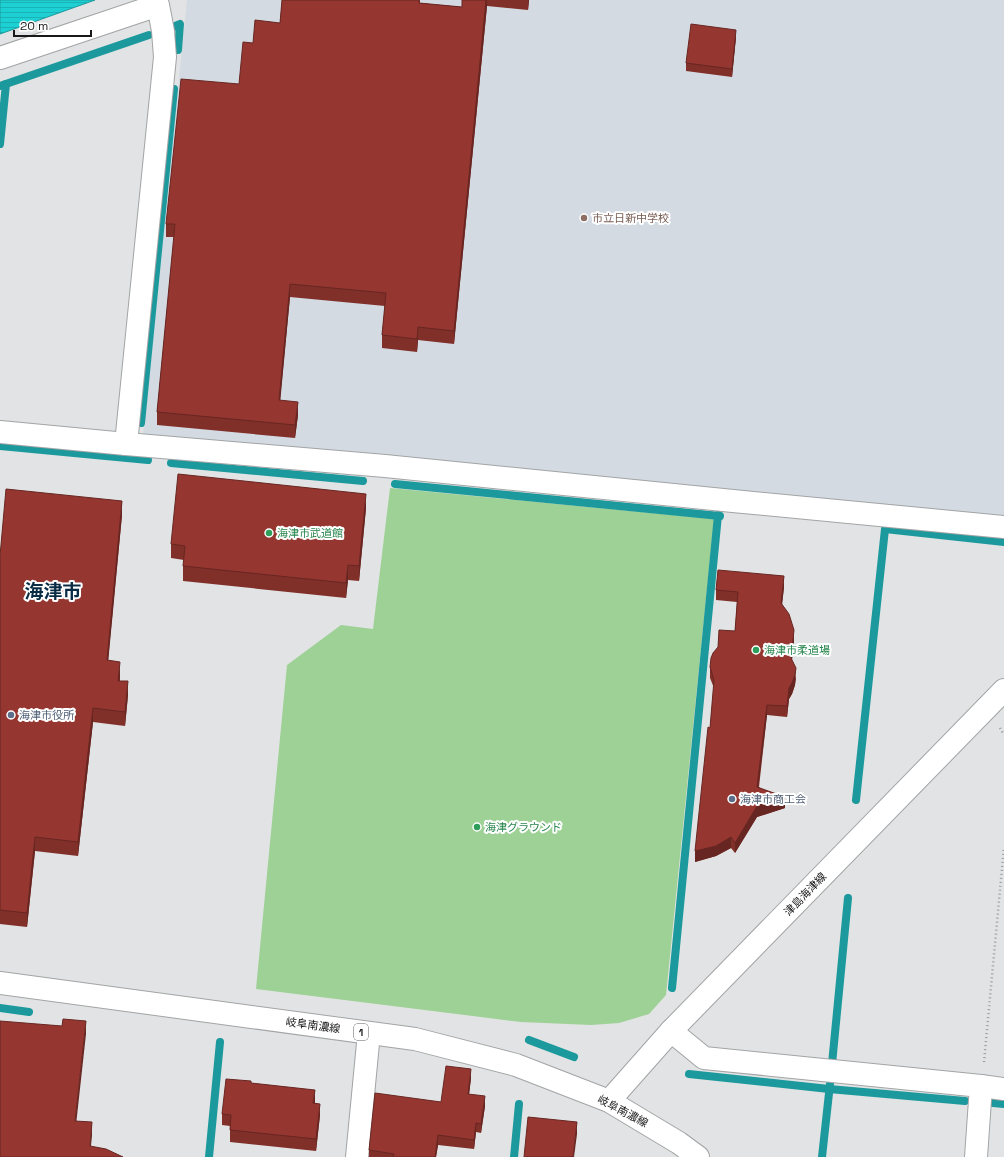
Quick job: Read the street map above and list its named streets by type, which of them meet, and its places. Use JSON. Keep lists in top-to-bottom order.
{
  "streets": {
    "street": ["津島海津線", "岐阜南濃線", "1"]
  },
  "crossings": [
    ["津島海津線", "岐阜南濃線"]
  ],
  "districts": ["海津市"],
  "places": [
    "市立日新中学校",
    "海津市武道館",
    "海津市柔道場",
    "海津市役所",
    "海津市商工会",
    "海津グラウンド"
  ],
  "scale_bar": "20 m"
}
